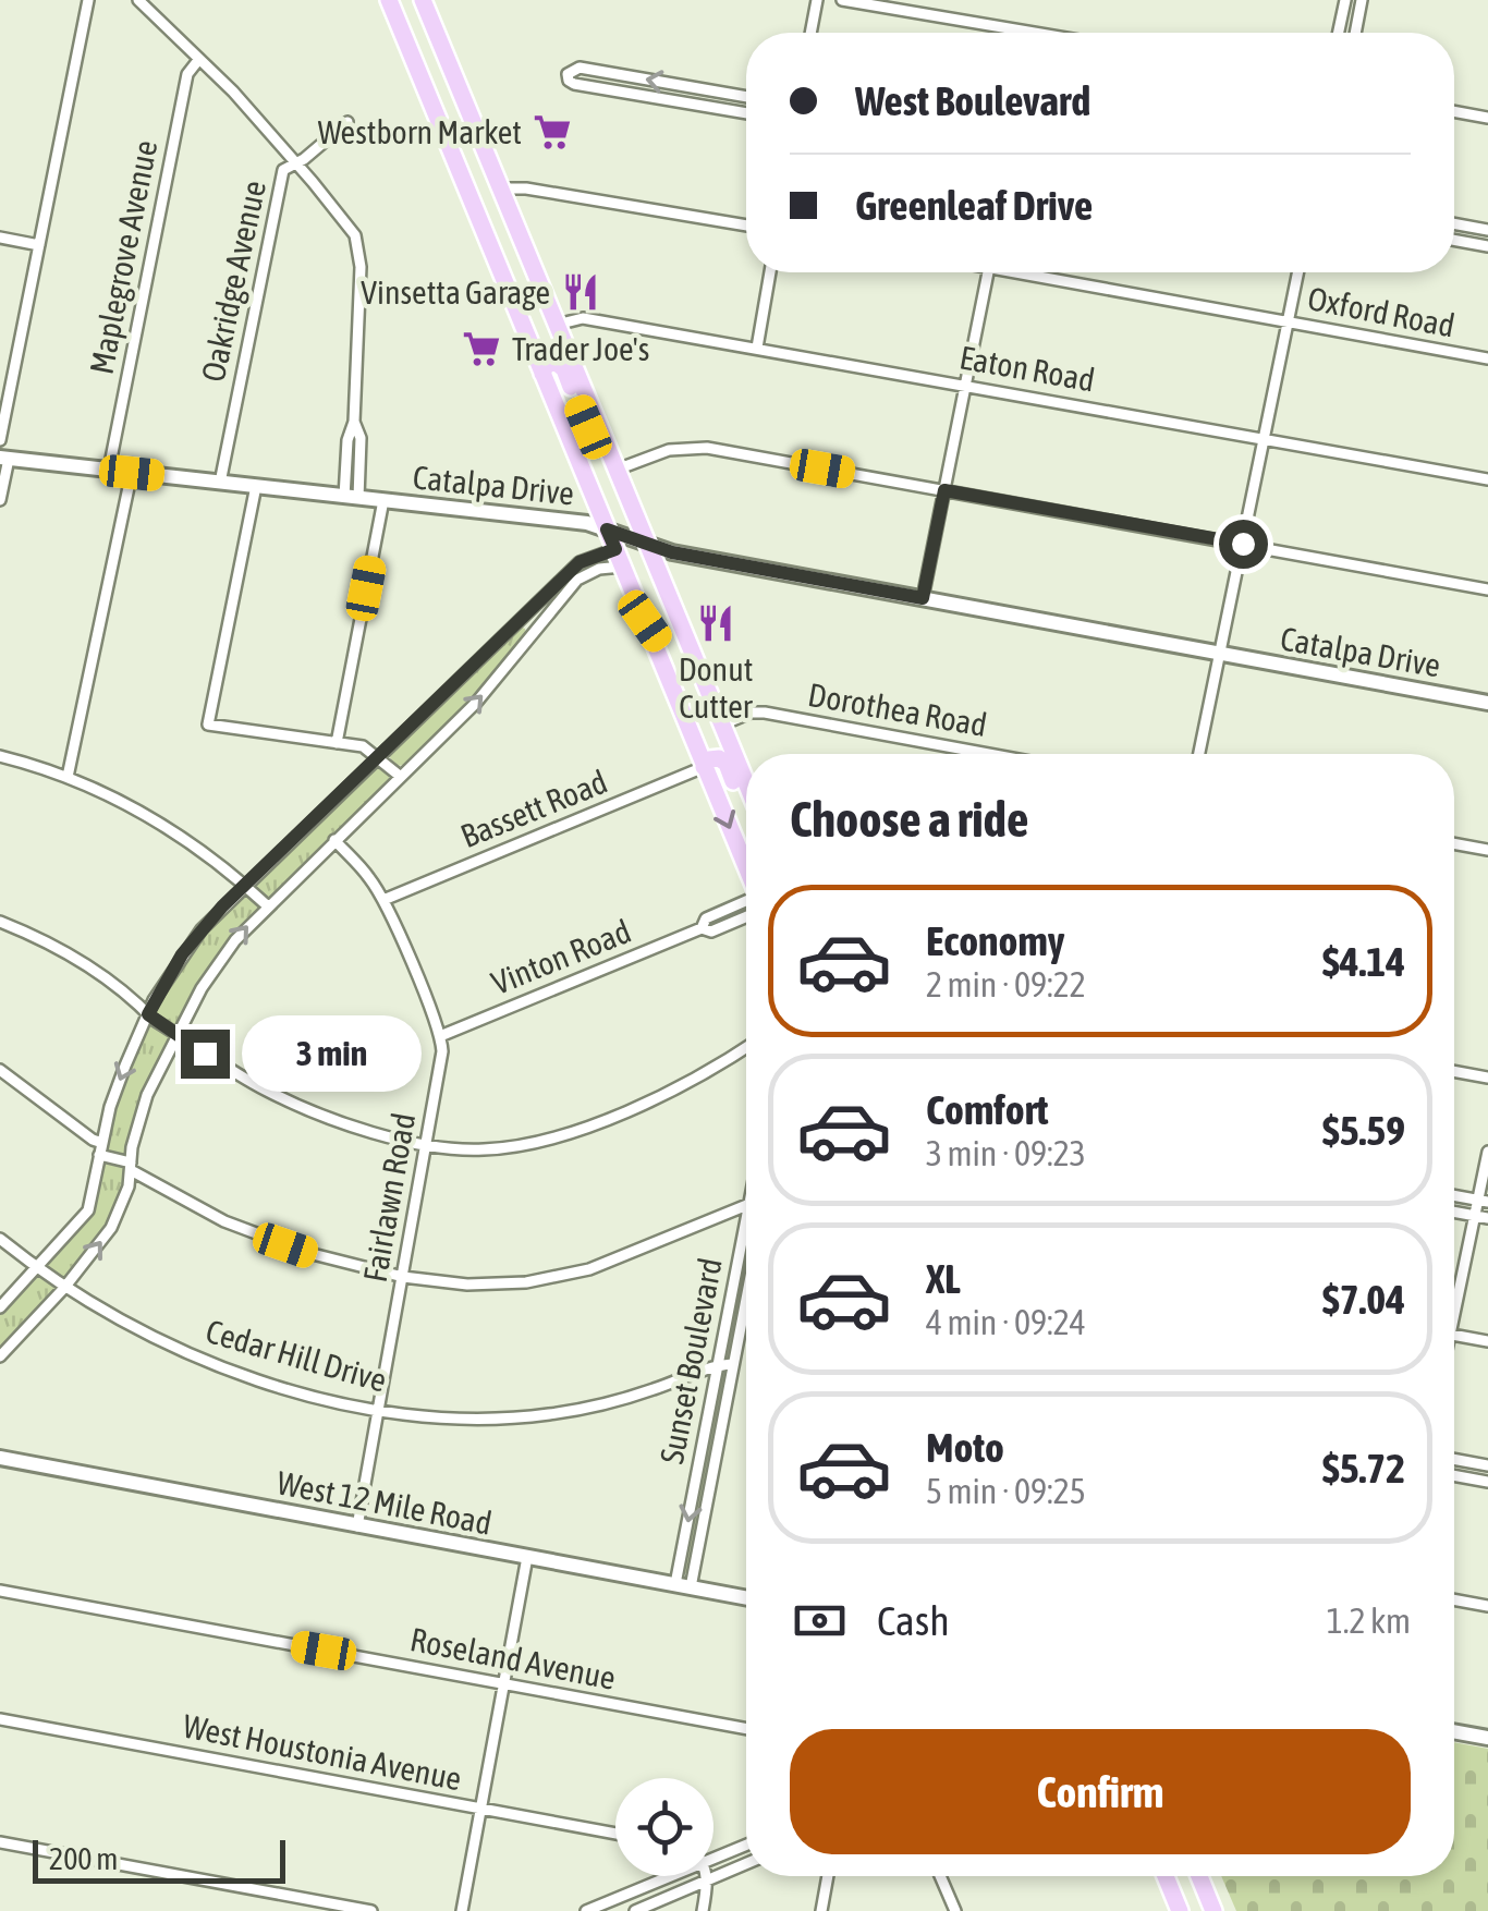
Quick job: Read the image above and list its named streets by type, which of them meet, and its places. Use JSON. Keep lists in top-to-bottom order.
{
  "streets": {
    "street": [
      "Maplegrove Avenue",
      "Oakridge Avenue",
      "Oxford Road",
      "Eaton Road",
      "Catalpa Drive",
      "Dorothea Road",
      "Bassett Road",
      "Vinton Road",
      "Fairlawn Road",
      "Cedar Hill Drive",
      "Sunset Boulevard",
      "West 12 Mile Road",
      "Roseland Avenue",
      "West Houstonia Avenue"
    ]
  },
  "crossings": [
    ["Maplegrove Avenue", "Catalpa Drive"],
    ["Oakridge Avenue", "Catalpa Drive"],
    ["Bassett Road", "Fairlawn Road"],
    ["Vinton Road", "Fairlawn Road"],
    ["Fairlawn Road", "Cedar Hill Drive"],
    ["Fairlawn Road", "West 12 Mile Road"],
    ["Cedar Hill Drive", "Sunset Boulevard"],
    ["Sunset Boulevard", "West 12 Mile Road"]
  ],
  "places": {
    "supermarket": ["Westborn Market", "Trader Joe's"],
    "restaurant": ["Vinsetta Garage", "Donut Cutter"]
  },
  "scale_bar": "200 m",
  "page": {
    "banner": ["West Boulevard", "Greenleaf Drive"],
    "heading": "Choose a ride",
    "list": [
      {
        "name": "Economy",
        "note": "2 min · 09:22",
        "value": "$4.14"
      },
      {
        "name": "Comfort",
        "note": "3 min · 09:23",
        "value": "$5.59"
      },
      {
        "name": "XL",
        "note": "4 min · 09:24",
        "value": "$7.04"
      },
      {
        "name": "Moto",
        "note": "5 min · 09:25",
        "value": "$5.72"
      }
    ],
    "bubble": "3 min",
    "pay": ["Cash", "1.2 km"],
    "buttons": "Confirm",
    "scale": "200 m"
  }
}
